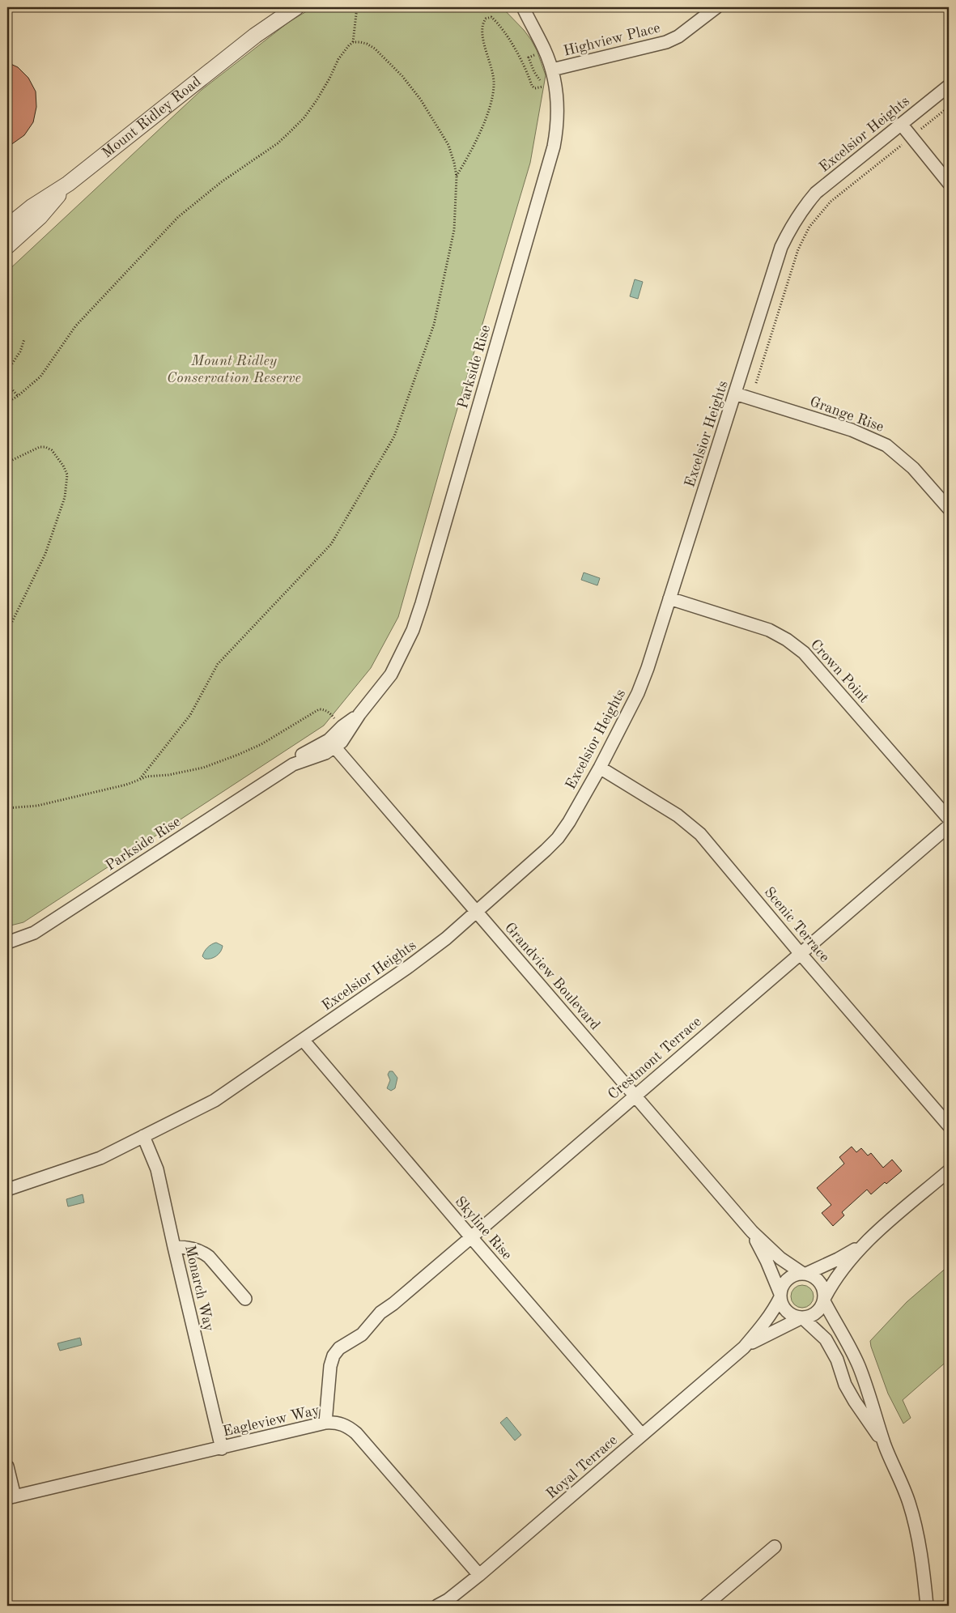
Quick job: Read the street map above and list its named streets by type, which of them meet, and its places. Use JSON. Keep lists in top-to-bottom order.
{
  "streets": {
    "street": [
      "Highview Place",
      "Mount Ridley Road",
      "Excelsior Heights",
      "Parkside Rise",
      "Grange Rise",
      "Crown Point",
      "Scenic Terrace",
      "Grandview Boulevard",
      "Crestmont Terrace",
      "Skyline Rise",
      "Monarch Way",
      "Eagleview Way",
      "Royal Terrace"
    ]
  },
  "crossings": [
    ["Highview Place", "Parkside Rise"],
    ["Excelsior Heights", "Grange Rise"],
    ["Excelsior Heights", "Crown Point"],
    ["Excelsior Heights", "Scenic Terrace"],
    ["Excelsior Heights", "Grandview Boulevard"],
    ["Excelsior Heights", "Skyline Rise"],
    ["Excelsior Heights", "Monarch Way"],
    ["Parkside Rise", "Grandview Boulevard"],
    ["Scenic Terrace", "Crestmont Terrace"],
    ["Grandview Boulevard", "Crestmont Terrace"],
    ["Grandview Boulevard", "Royal Terrace"],
    ["Crestmont Terrace", "Skyline Rise"],
    ["Crestmont Terrace", "Eagleview Way"],
    ["Skyline Rise", "Royal Terrace"],
    ["Monarch Way", "Eagleview Way"],
    ["Eagleview Way", "Royal Terrace"]
  ],
  "parks": ["Mount Ridley Conservation Reserve"]
}
